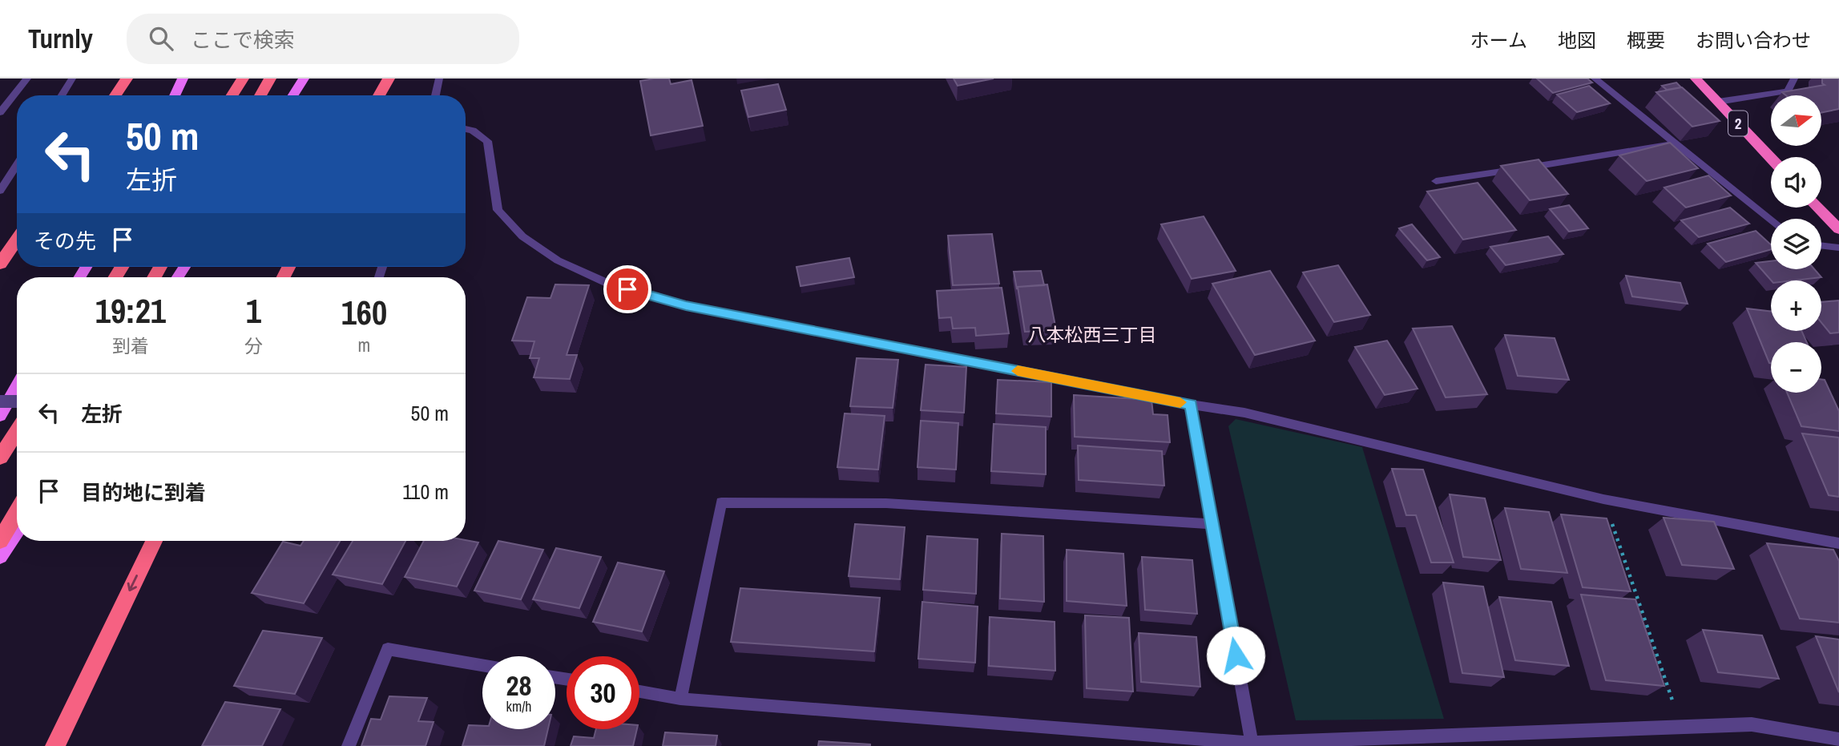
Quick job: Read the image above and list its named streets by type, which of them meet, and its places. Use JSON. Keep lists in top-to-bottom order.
{
  "streets": {
    "highway": ["2"]
  },
  "districts": ["八本松西三丁目"],
  "north": "right",
  "page": {
    "header": "Turnly",
    "search": "ここで検索",
    "nav": [
      "ホーム",
      "地図",
      "概要",
      "お問い合わせ"
    ],
    "map_buttons": ["+", "−"],
    "turn": ["50 m", "左折"],
    "then": "その先",
    "eta": [
      "19:21",
      "到着",
      "1",
      "分",
      "160",
      "m"
    ],
    "list": [
      {
        "name": "左折",
        "value": "50 m"
      },
      {
        "name": "目的地に到着",
        "value": "110 m"
      }
    ],
    "speed": "28 km/h",
    "limit": "30"
  }
}
